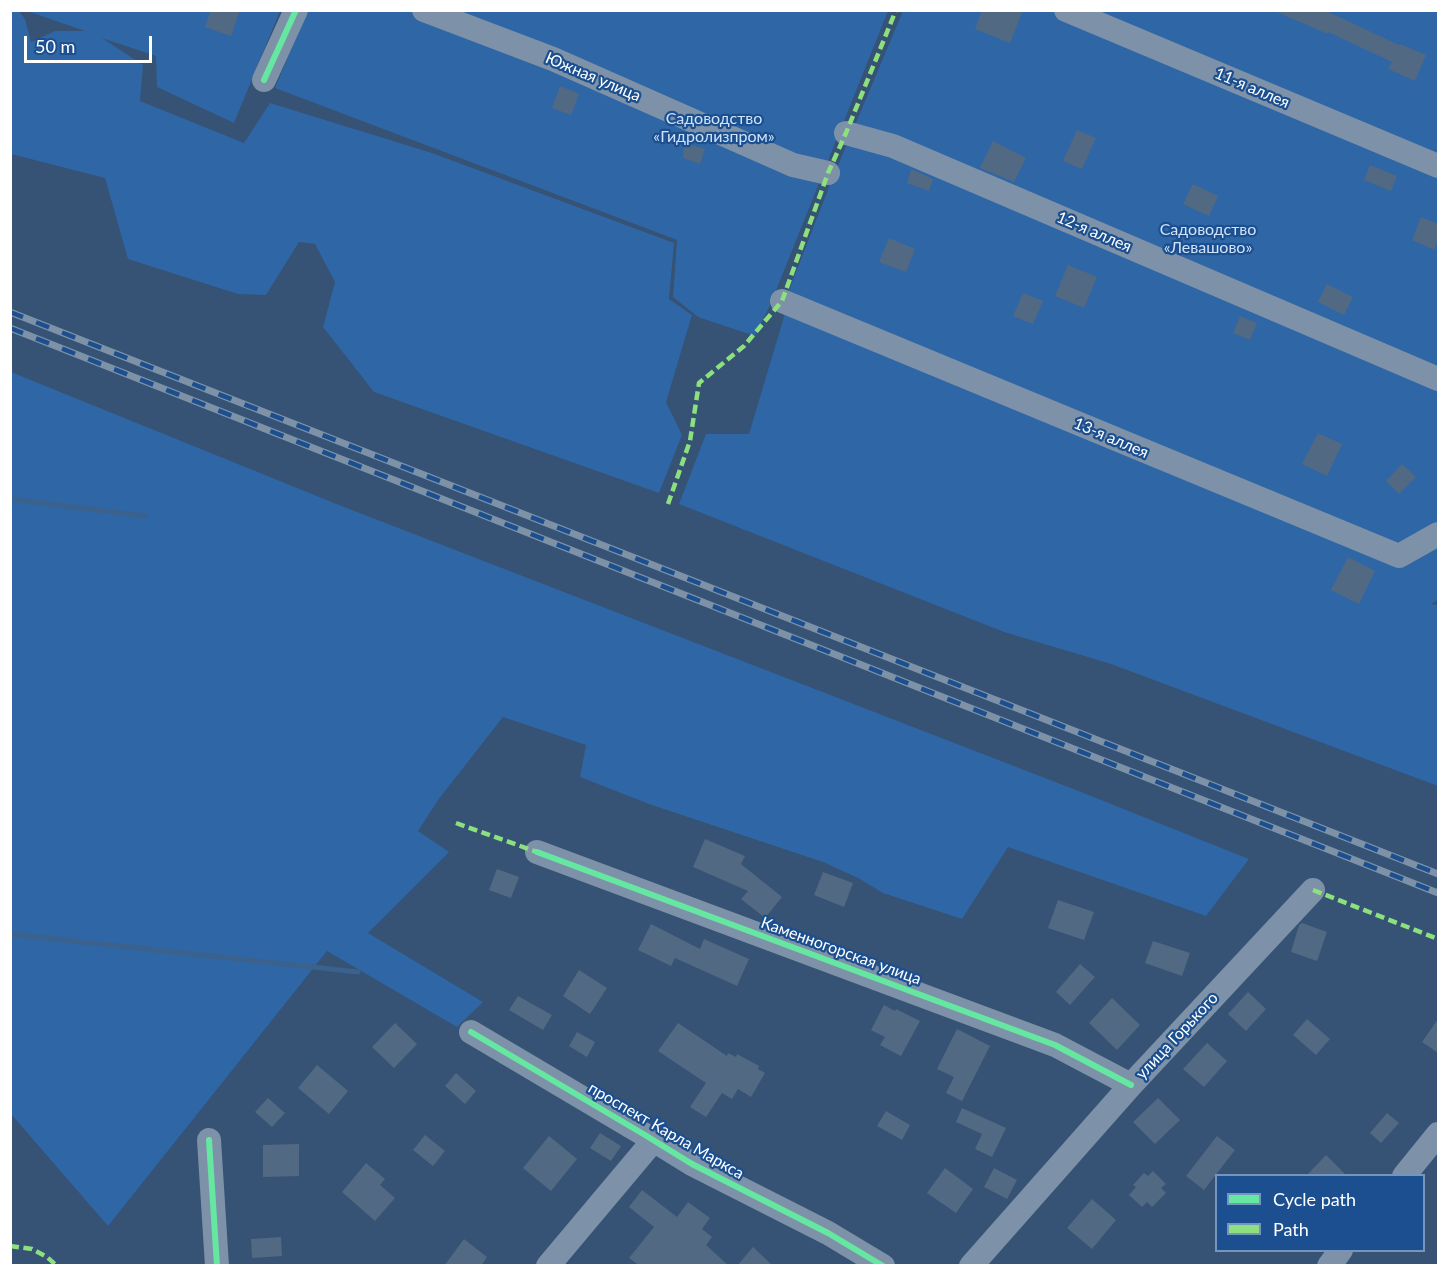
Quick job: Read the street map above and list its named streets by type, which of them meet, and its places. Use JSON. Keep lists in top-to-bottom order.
{
  "streets": {
    "street": [
      "Южная улица",
      "11-я аллея",
      "12-я аллея",
      "13-я аллея",
      "Каменногорская улица",
      "улица Горького",
      "проспект Карла Маркса"
    ]
  },
  "crossings": [
    ["Каменногорская улица", "улица Горького"]
  ],
  "parks": ["Садоводство «Гидролизпром»", "Садоводство «Левашово»"],
  "legend": ["Cycle path", "Path"],
  "scale_bar": "50 m"
}
